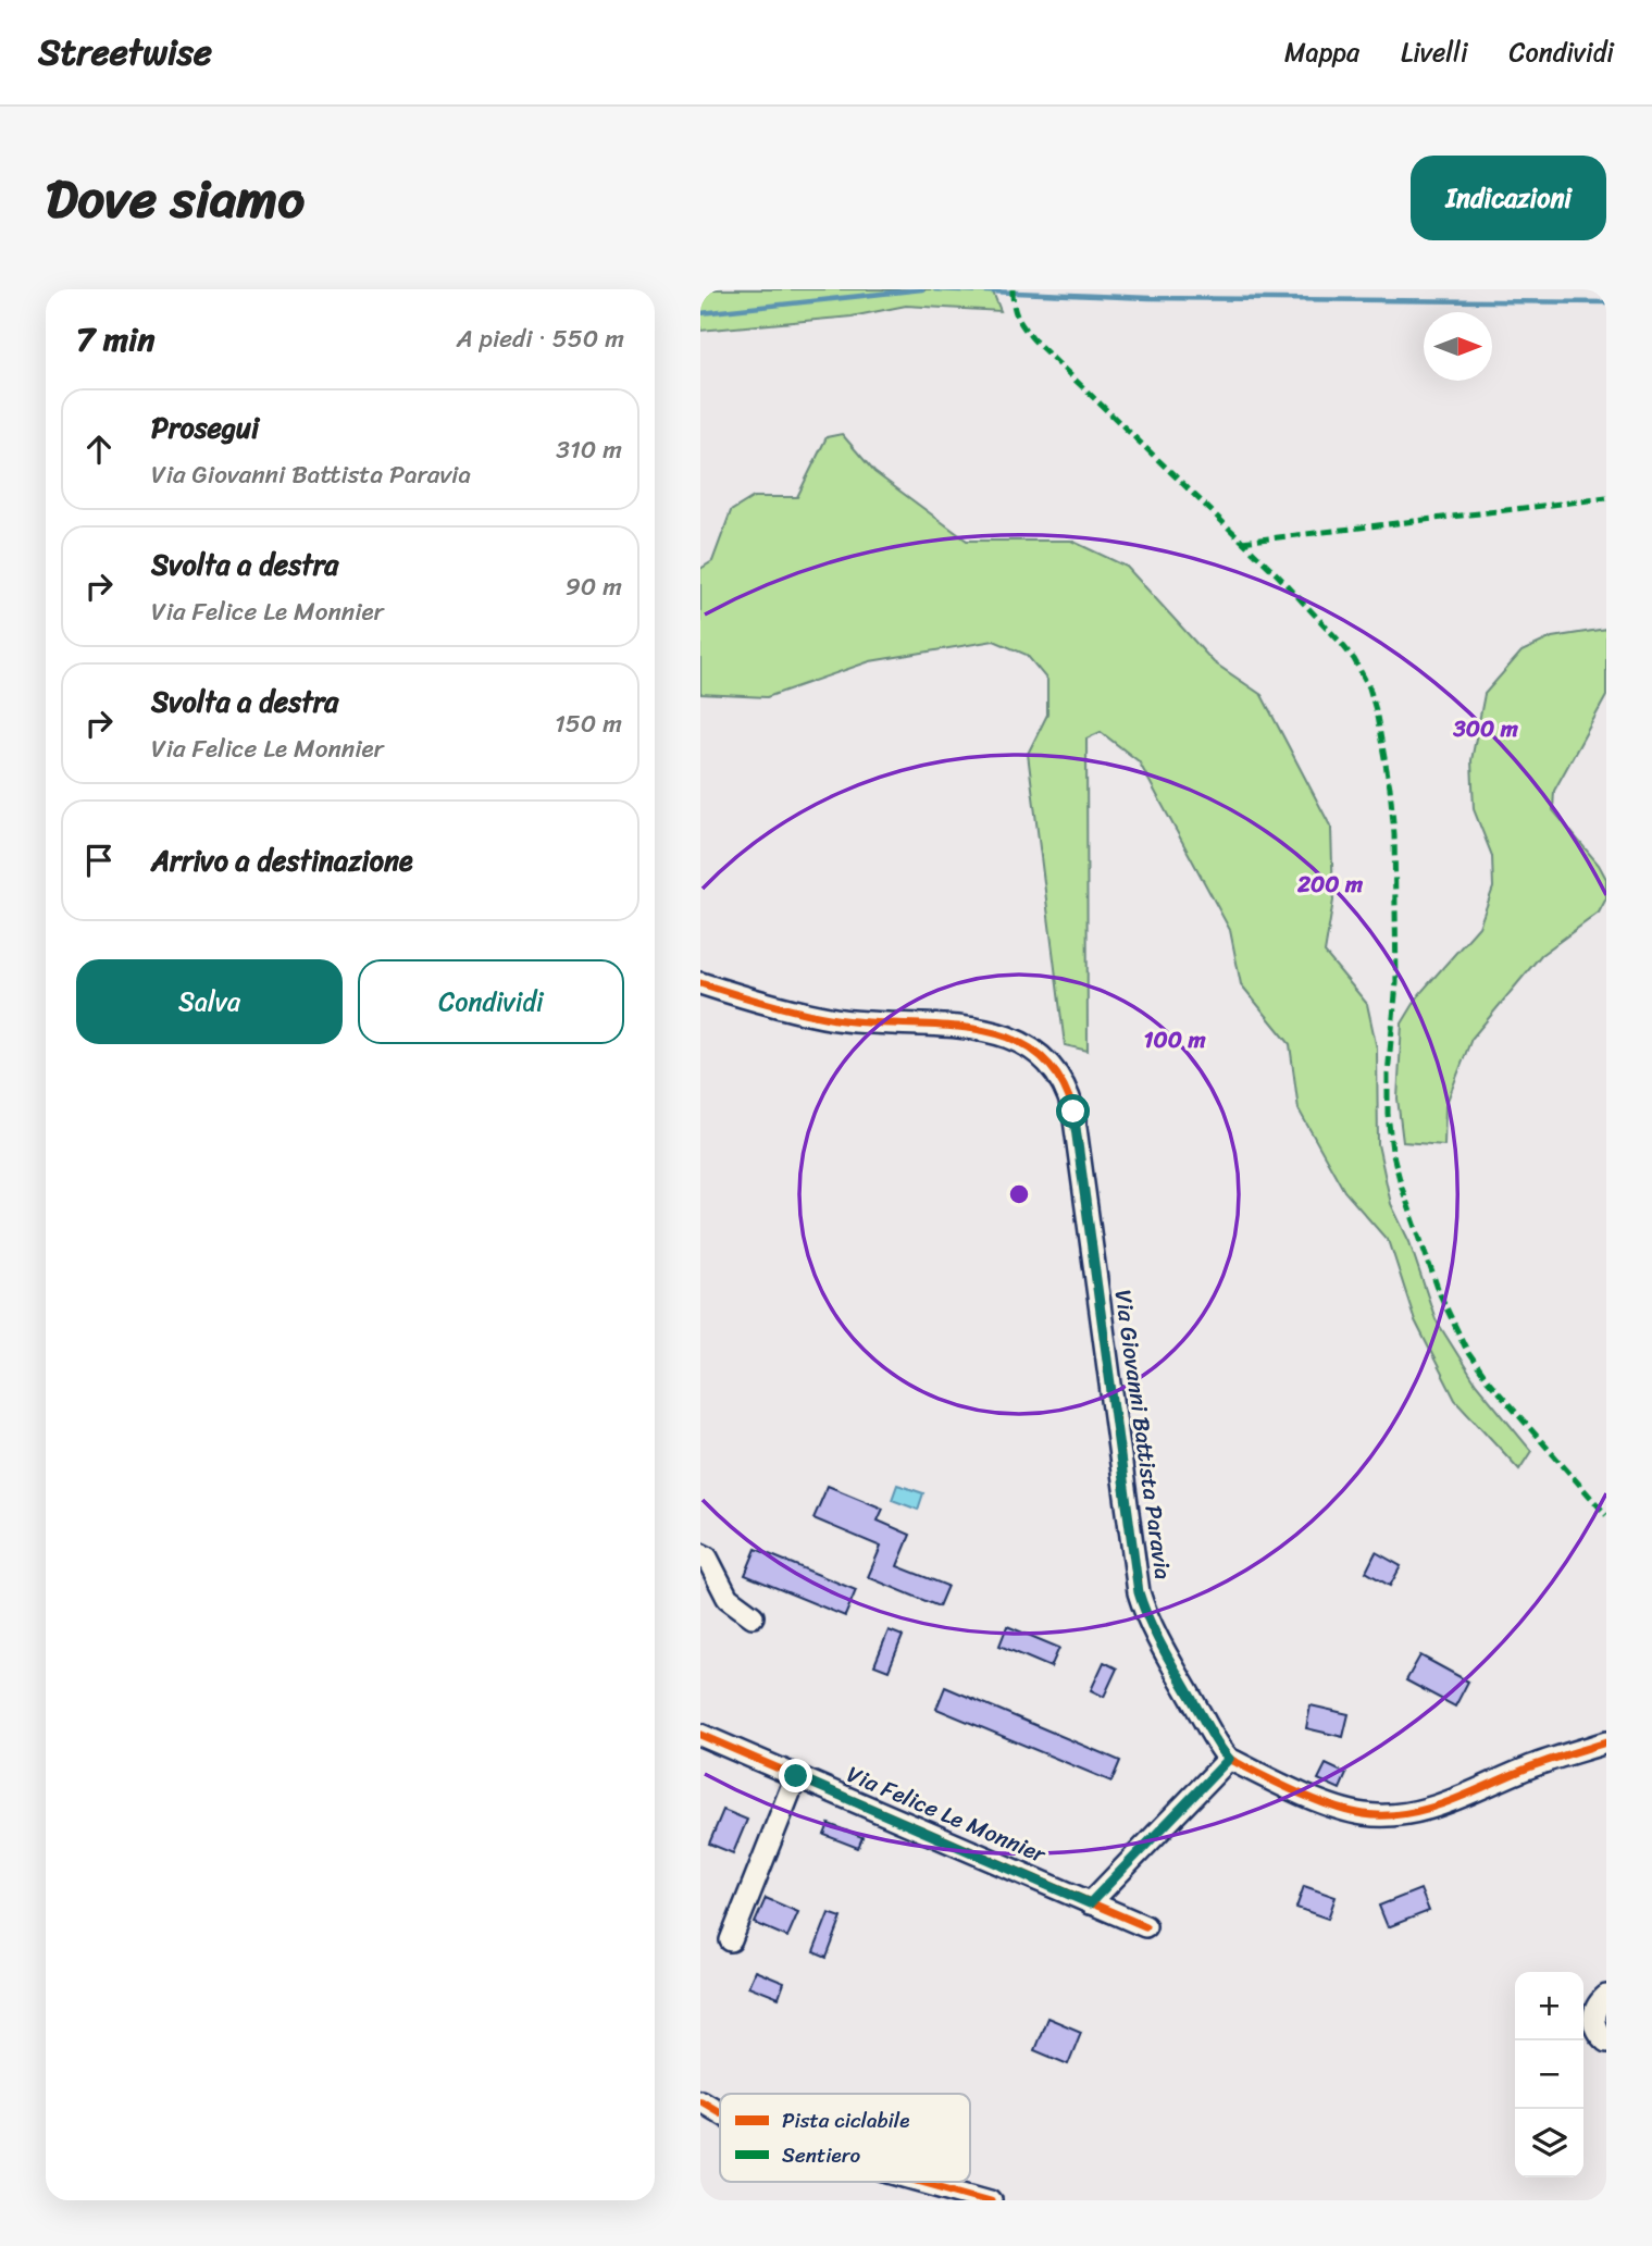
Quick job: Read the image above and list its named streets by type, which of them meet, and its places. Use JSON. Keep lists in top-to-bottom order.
{
  "streets": {
    "street": ["Via Giovanni Battista Paravia", "Via Felice Le Monnier"]
  },
  "legend": ["Pista ciclabile", "Sentiero"],
  "north": "right",
  "page": {
    "header": "Streetwise",
    "nav": ["Mappa", "Livelli", "Condividi"],
    "title": "Dove siamo",
    "buttons": [
      "Indicazioni",
      ["Salva", "Condividi"]
    ],
    "heading": ["7 min", "A piedi · 550 m"],
    "list": [
      ["Prosegui", "Via Giovanni Battista Paravia", "310 m"],
      ["Svolta a destra", "Via Felice Le Monnier", "90 m"],
      ["Svolta a destra", "Via Felice Le Monnier", "150 m"],
      "Arrivo a destinazione"
    ],
    "map_buttons": ["+", "−"]
  },
  "rings": ["300 m", "200 m", "100 m"]
}
